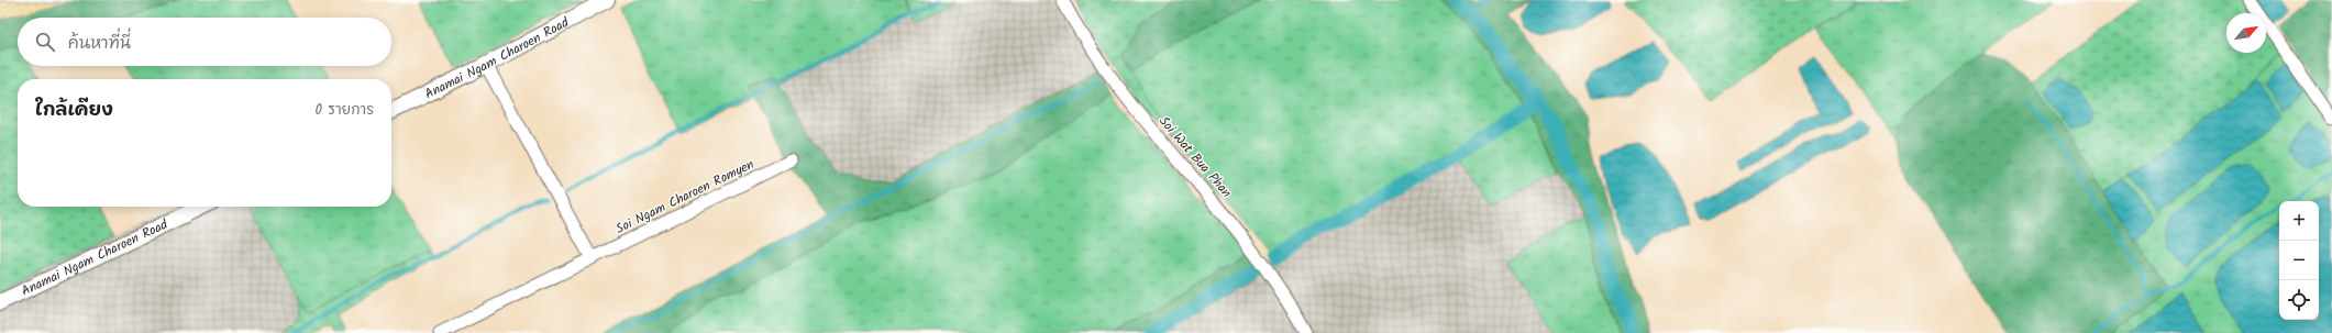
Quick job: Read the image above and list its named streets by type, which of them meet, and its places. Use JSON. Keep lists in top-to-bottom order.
{
  "streets": {
    "street": ["Anamai Ngam Charoen Road", "Soi Wat Bua Phan", "Soi Ngam Charoen Romyen"]
  },
  "north": "top right",
  "page": {
    "search": "ค้นหาที่นี่",
    "heading": ["ใกล้เคียง", "0 รายการ"],
    "map_buttons": ["+", "−"]
  }
}
